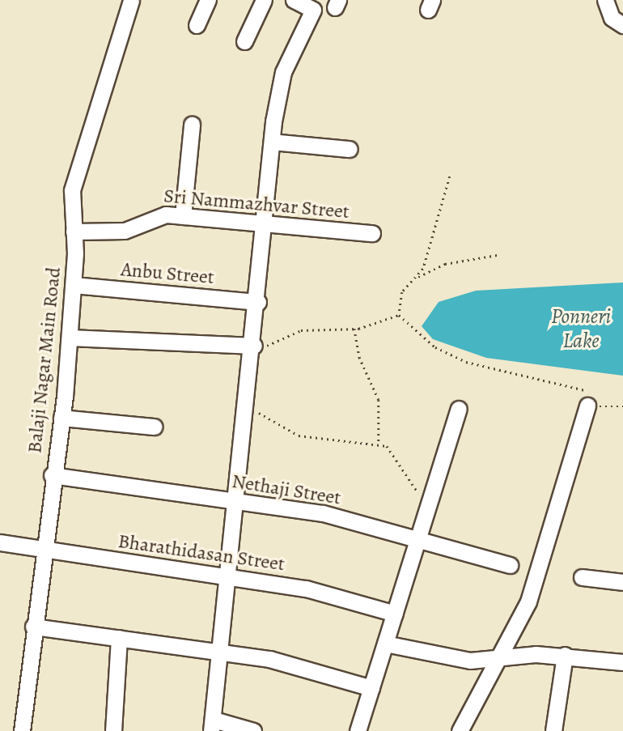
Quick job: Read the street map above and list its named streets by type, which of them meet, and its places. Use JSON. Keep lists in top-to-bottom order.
{
  "streets": {
    "street": [
      "Sri Nammazhvar Street",
      "Anbu Street",
      "Balaji Nagar Main Road",
      "Nethaji Street",
      "Bharathidasan Street"
    ]
  },
  "crossings": [
    ["Sri Nammazhvar Street", "Balaji Nagar Main Road"],
    ["Anbu Street", "Balaji Nagar Main Road"],
    ["Balaji Nagar Main Road", "Nethaji Street"],
    ["Balaji Nagar Main Road", "Bharathidasan Street"]
  ],
  "water": ["Ponneri Lake"]
}
